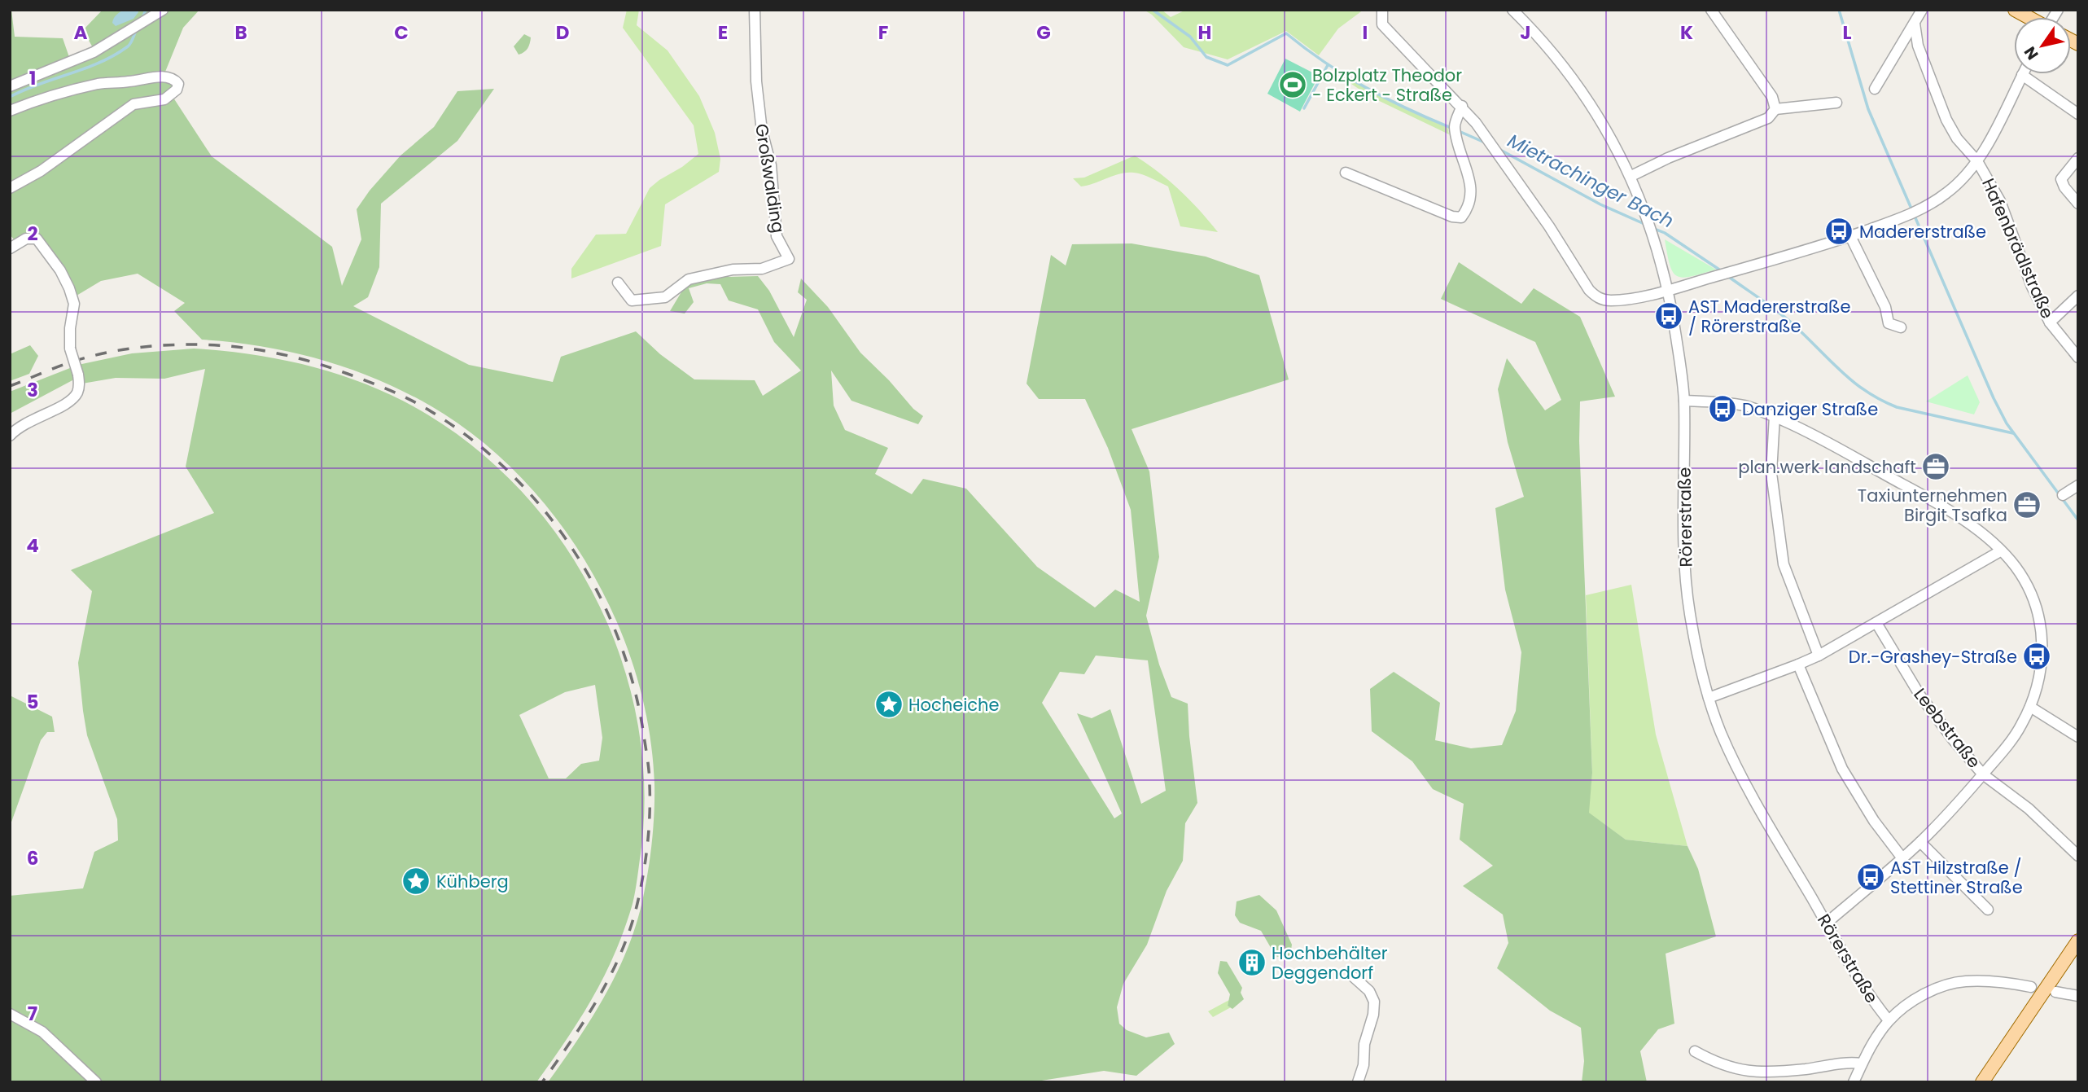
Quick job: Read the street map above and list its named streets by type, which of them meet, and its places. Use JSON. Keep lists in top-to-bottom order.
{
  "streets": {
    "street": [
      "Großwalding",
      "Hafenbrädlstraße",
      "Rörerstraße",
      "Leebstraße"
    ]
  },
  "water": ["Mietrachinger Bach"],
  "places": {
    "sports": ["Bolzplatz Theodor - Eckert - Straße"],
    "bus stop": [
      "Madererstraße",
      "AST Madererstraße / Rörerstraße",
      "Danziger Straße",
      "Dr.-Grashey-Straße",
      "AST Hilzstraße / Stettiner Straße"
    ],
    "office": ["plan.werk landschaft", "Taxiunternehmen Birgit Tsafka"],
    "place": ["Hocheiche", "Kühberg"],
    "building": ["Hochbehälter Deggendorf"]
  },
  "north": "bottom left",
  "grid": {
    "columns": [
      "A",
      "B",
      "C",
      "D",
      "E",
      "F",
      "G",
      "H",
      "I",
      "J",
      "K",
      "L"
    ],
    "rows": [
      "1",
      "2",
      "3",
      "4",
      "5",
      "6",
      "7"
    ]
  }
}
